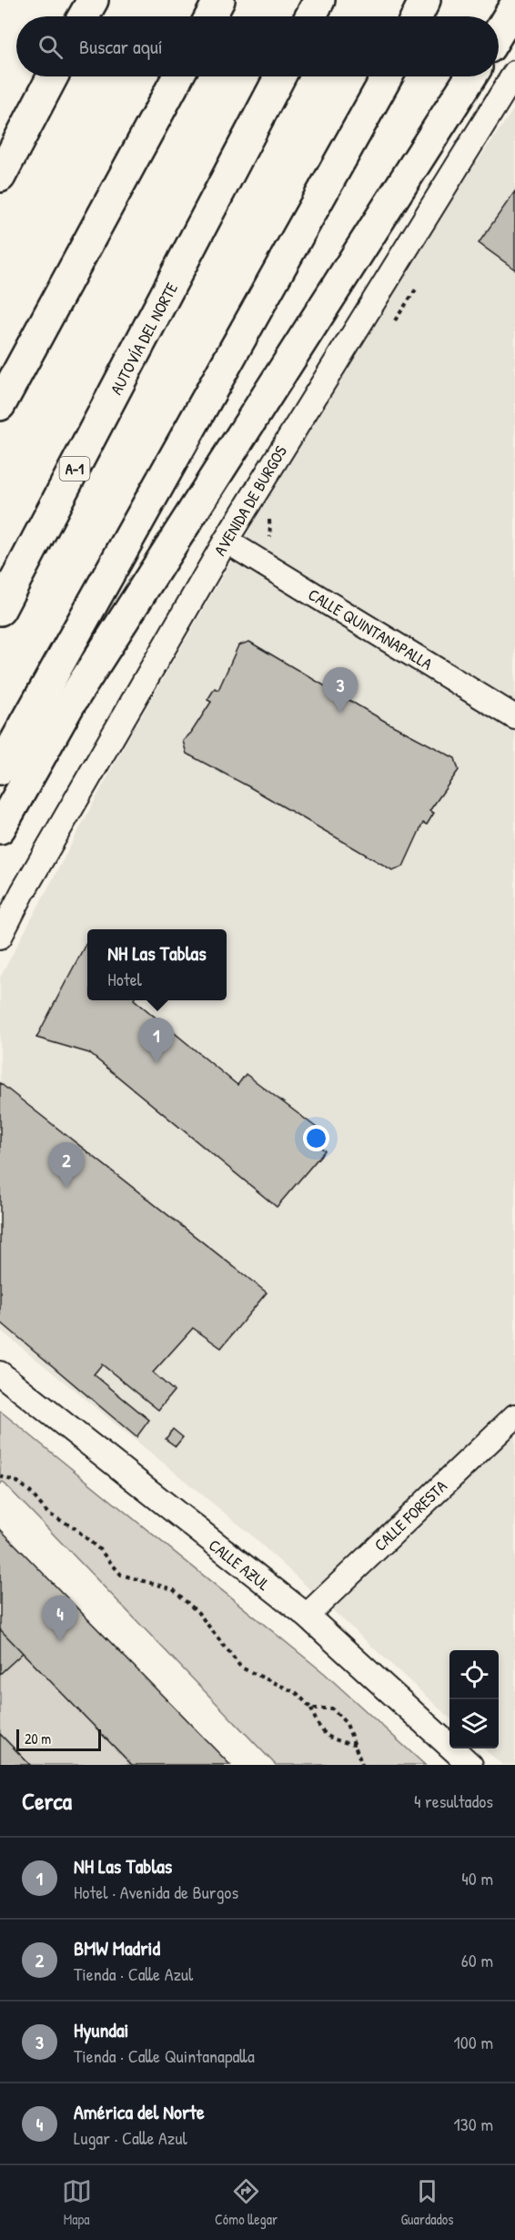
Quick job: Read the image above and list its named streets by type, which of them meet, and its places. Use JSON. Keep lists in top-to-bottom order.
{
  "streets": {
    "main road": ["AUTOVÍA DEL NORTE", "A-1"],
    "street": [
      "AVENIDA DE BURGOS",
      "CALLE QUINTANAPALLA",
      "CALLE FORESTA",
      "CALLE AZUL"
    ]
  },
  "crossings": [
    ["AVENIDA DE BURGOS", "CALLE QUINTANAPALLA"],
    ["CALLE FORESTA", "CALLE AZUL"]
  ],
  "scale_bar": "20 m",
  "page": {
    "search": "Buscar aquí",
    "pins": [
      "3",
      "1",
      "2",
      "4"
    ],
    "popup": ["NH Las Tablas", "Hotel"],
    "scale": "20 m",
    "heading": ["Cerca", "4 resultados"],
    "list": [
      {
        "mark": "1",
        "name": "NH Las Tablas",
        "note": "Hotel · Avenida de Burgos",
        "value": "40 m"
      },
      {
        "mark": "2",
        "name": "BMW Madrid",
        "note": "Tienda · Calle Azul",
        "value": "60 m"
      },
      {
        "mark": "3",
        "name": "Hyundai",
        "note": "Tienda · Calle Quintanapalla",
        "value": "100 m"
      },
      {
        "mark": "4",
        "name": "América del Norte",
        "note": "Lugar · Calle Azul",
        "value": "130 m"
      }
    ],
    "nav": ["Mapa", "Cómo llegar", "Guardados"]
  }
}
